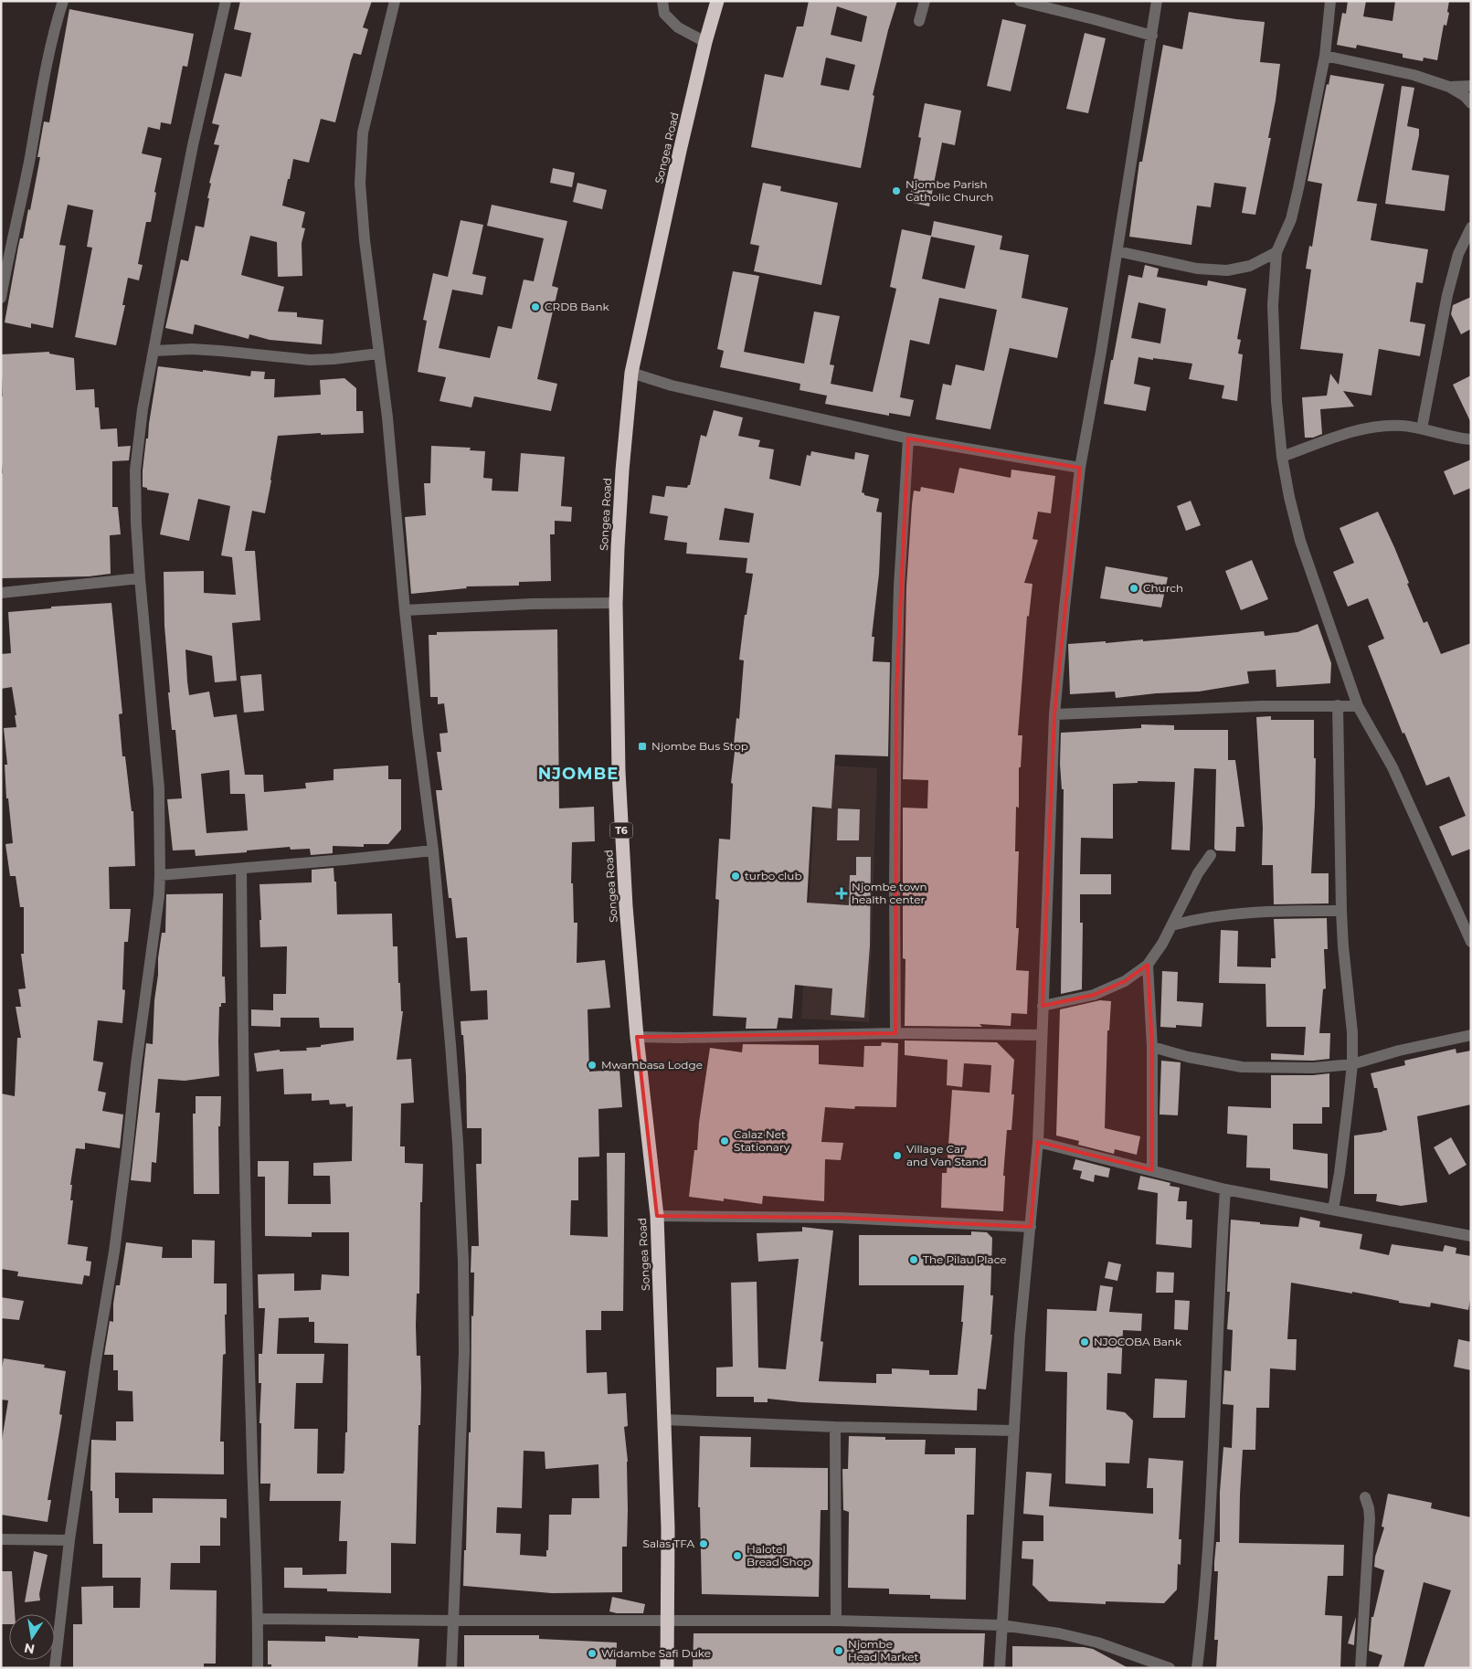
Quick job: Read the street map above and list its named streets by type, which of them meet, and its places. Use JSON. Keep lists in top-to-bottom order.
{
  "streets": {
    "highway": ["Songea Road", "T6"]
  },
  "districts": ["NJOMBE"],
  "places": {
    "other": [
      "Njombe Parish Catholic Church",
      "CRDB Bank",
      "Church",
      "turbo club",
      "Mwambasa Lodge",
      "Calaz Net Stationary",
      "Village Car and Van Stand",
      "The Pilau Place",
      "NJOCOBA Bank",
      "Salas TFA",
      "Halotel Bread Shop",
      "Njombe Head Market",
      "Widambe Safi Duke"
    ],
    "transit": ["Njombe Bus Stop"],
    "health": ["Njombe town health center"]
  },
  "north": "bottom"
}
